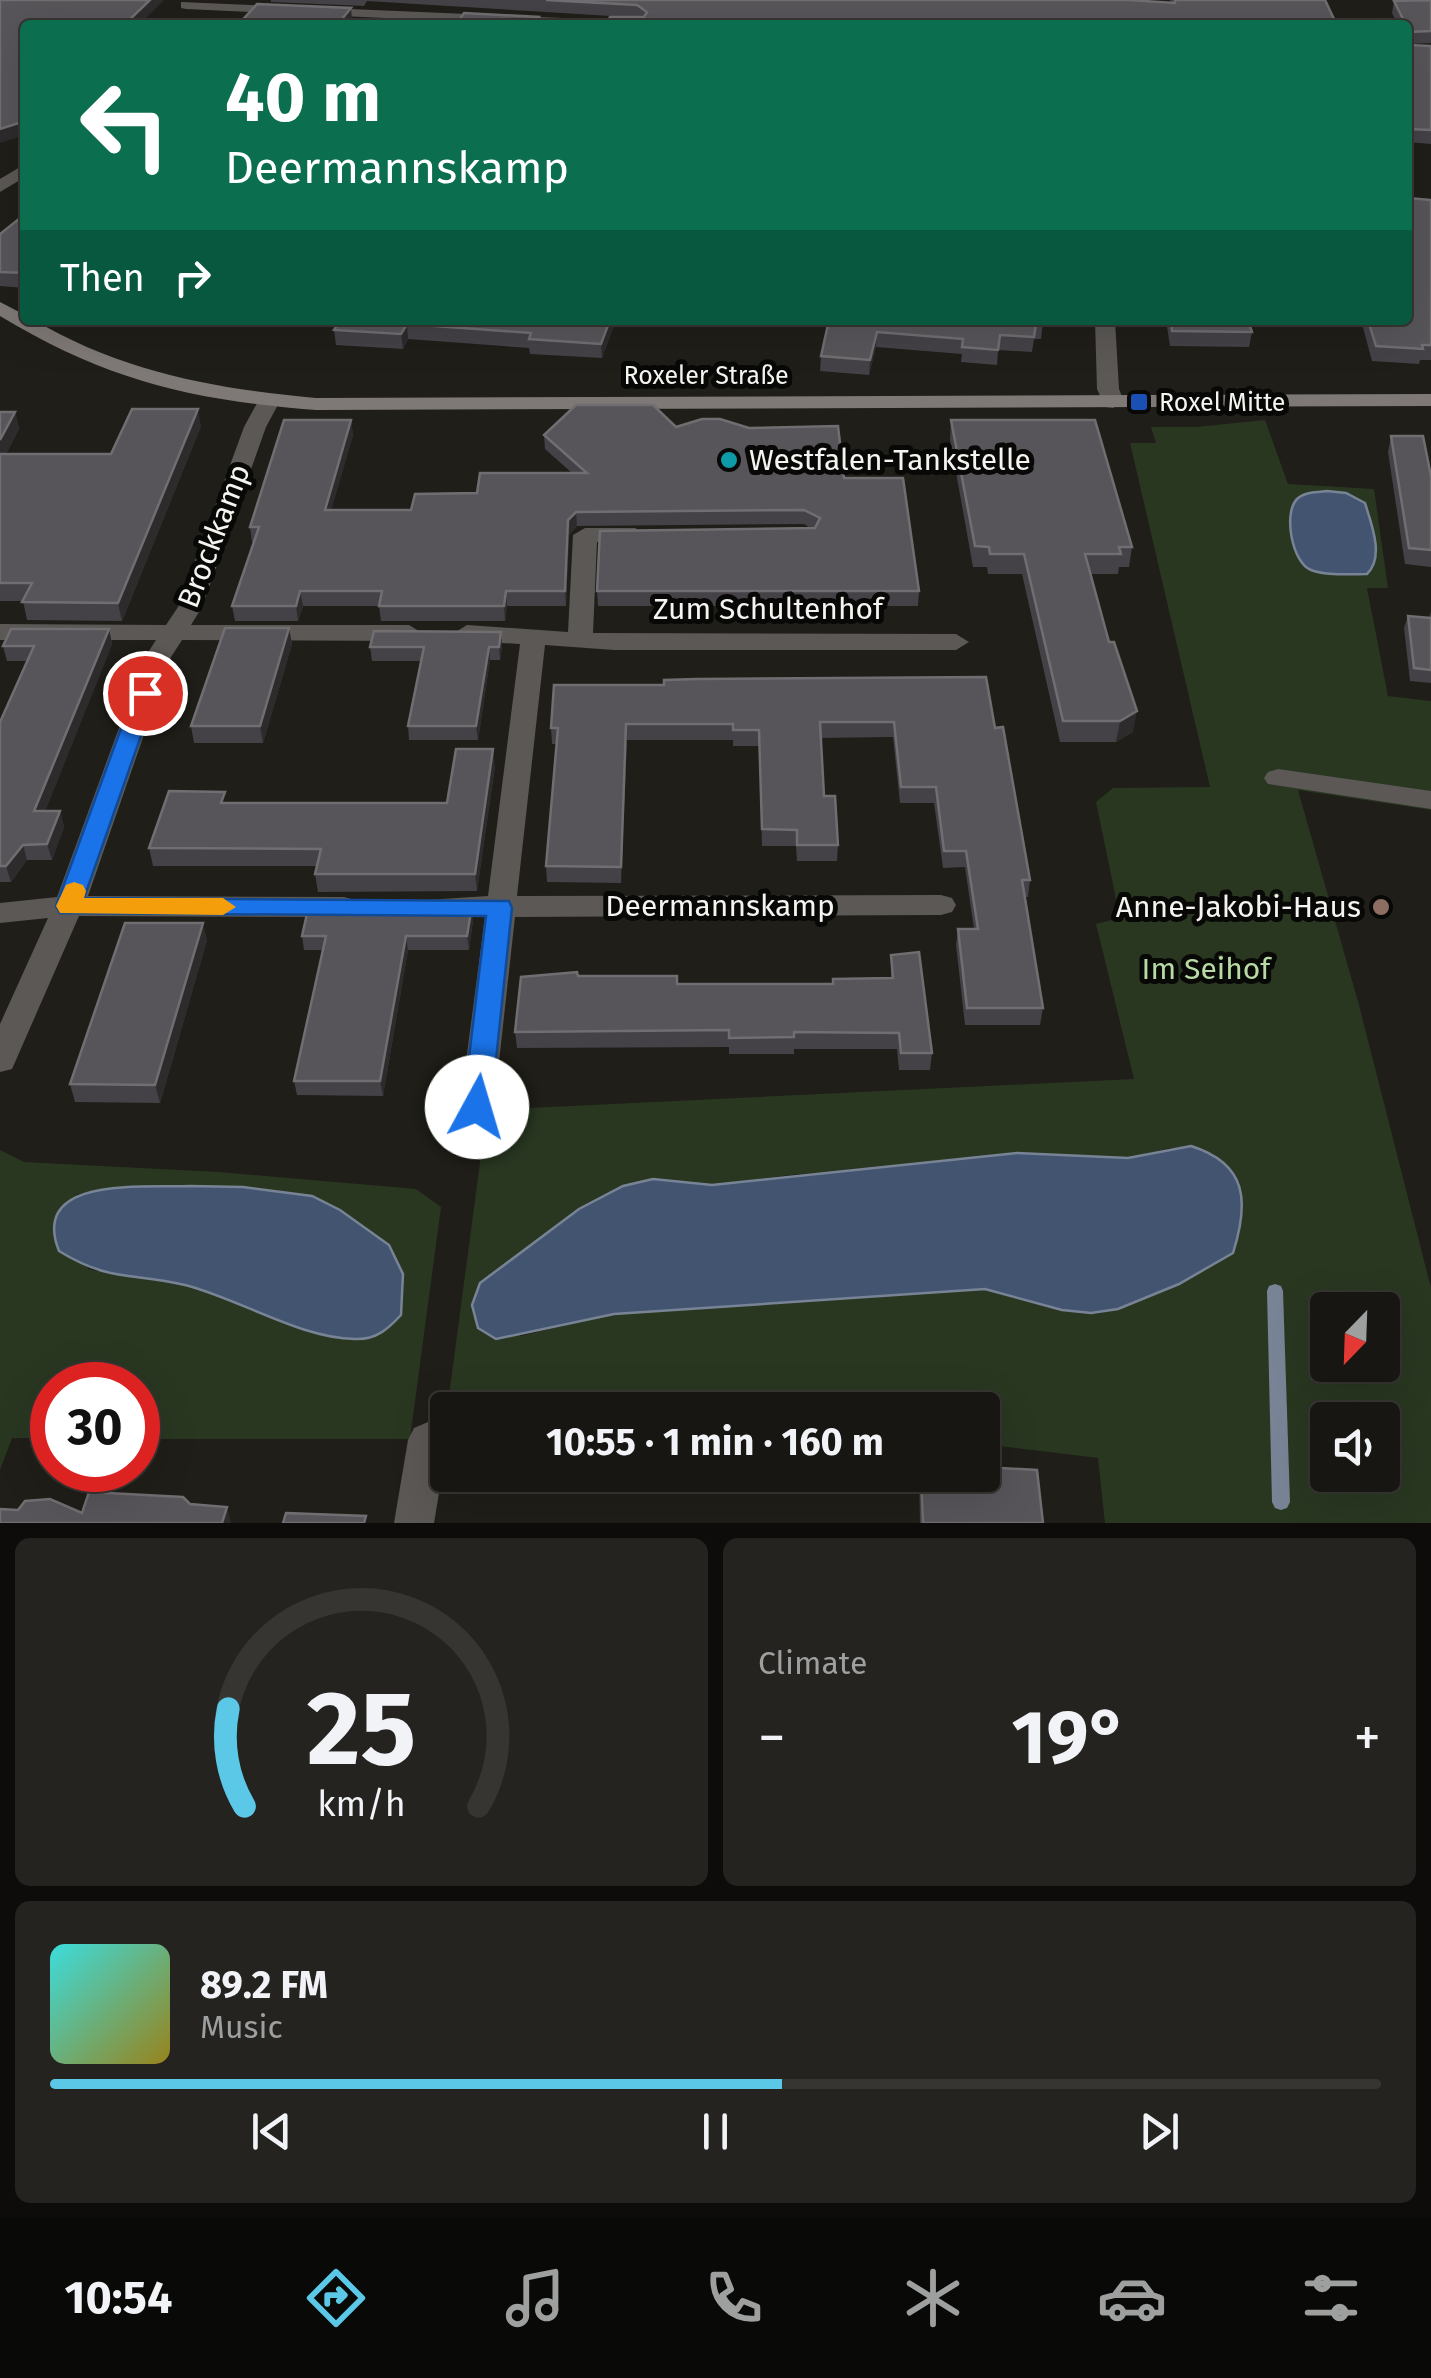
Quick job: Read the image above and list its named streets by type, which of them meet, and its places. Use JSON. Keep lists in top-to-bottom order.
{
  "streets": {
    "main road": ["Roxeler Straße"],
    "street": ["Brockkamp", "Zum Schultenhof", "Deermannskamp"]
  },
  "crossings": [
    ["Roxeler Straße", "Brockkamp"],
    ["Brockkamp", "Zum Schultenhof"],
    ["Brockkamp", "Deermannskamp"]
  ],
  "parks": ["Im Seihof"],
  "places": {
    "transit": ["Roxel Mitte"],
    "other": ["Westfalen-Tankstelle", "Anne-Jakobi-Haus"]
  },
  "north": "bottom left",
  "page": {
    "turn": ["40 m", "Deermannskamp"],
    "then": "Then",
    "limit": "30",
    "trip": "10:55 · 1 min · 160 m",
    "tile": "Climate",
    "heat": ["−", "19°", "+"],
    "song": ["89.2 FM", "Music"],
    "tabs": "10:54",
    "gauge": ["25", "km/h"]
  }
}
